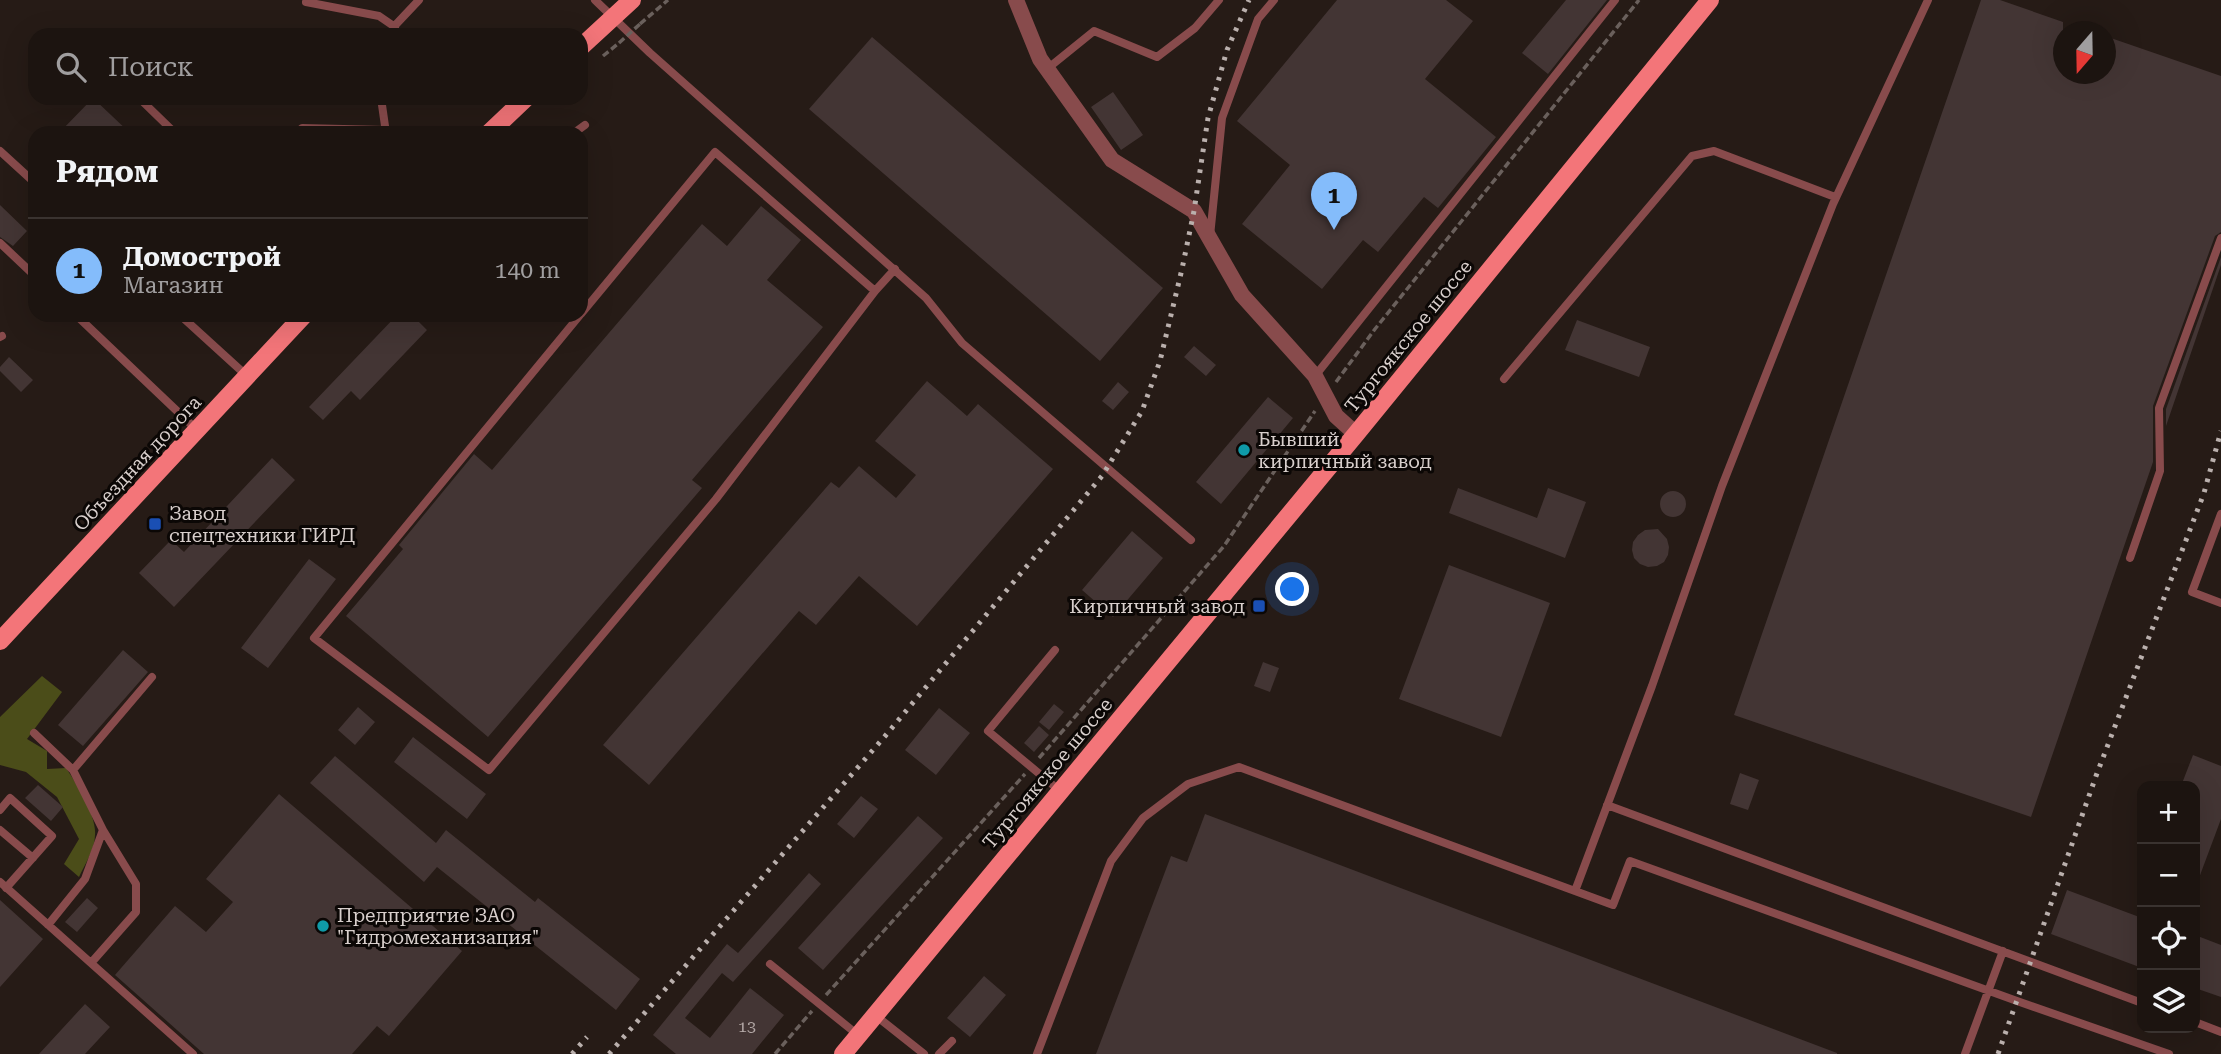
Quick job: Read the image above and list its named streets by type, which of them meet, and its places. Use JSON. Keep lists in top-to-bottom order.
{
  "streets": {
    "main road": ["Тургоякское шоссе", "Объездная дорога"]
  },
  "places": {
    "other": ["Бывший кирпичный завод", "Предприятие ЗАО \"Гидромеханизация\""],
    "transit": ["Завод спецтехники ГИРД", "Кирпичный завод"]
  },
  "house_numbers": ["13"],
  "north": "bottom",
  "page": {
    "search": "Поиск",
    "heading": "Рядом",
    "pins": "1",
    "list": [
      {
        "mark": "1",
        "name": "Домострой",
        "note": "Магазин",
        "value": "140 m"
      }
    ],
    "map_buttons": ["+", "−"]
  }
}
